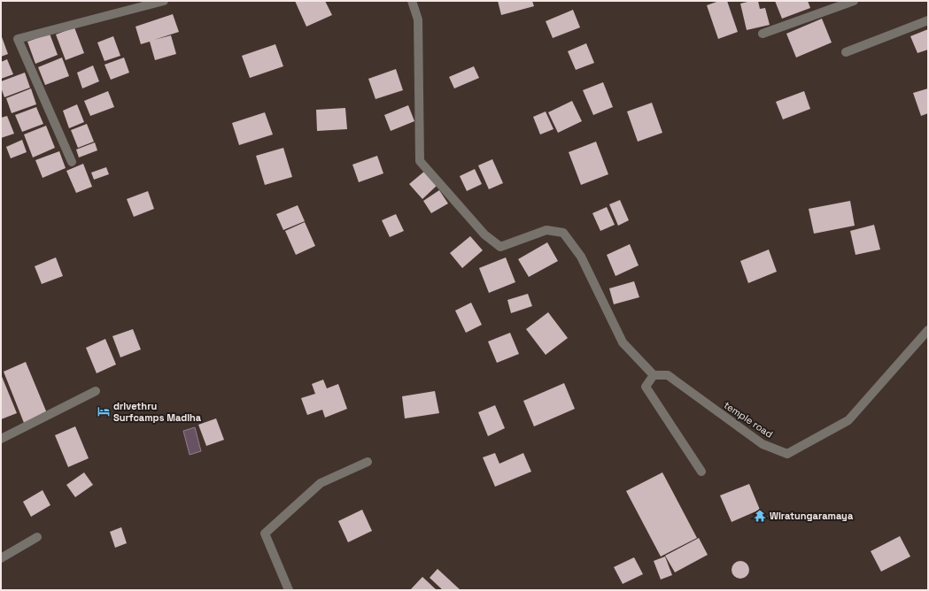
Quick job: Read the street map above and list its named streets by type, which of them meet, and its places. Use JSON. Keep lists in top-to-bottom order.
{
  "streets": {
    "street": ["temple road"]
  },
  "places": {
    "hotel": ["drivethru Surfcamps Madiha"],
    "temple": ["Wiratungaramaya"]
  }
}
